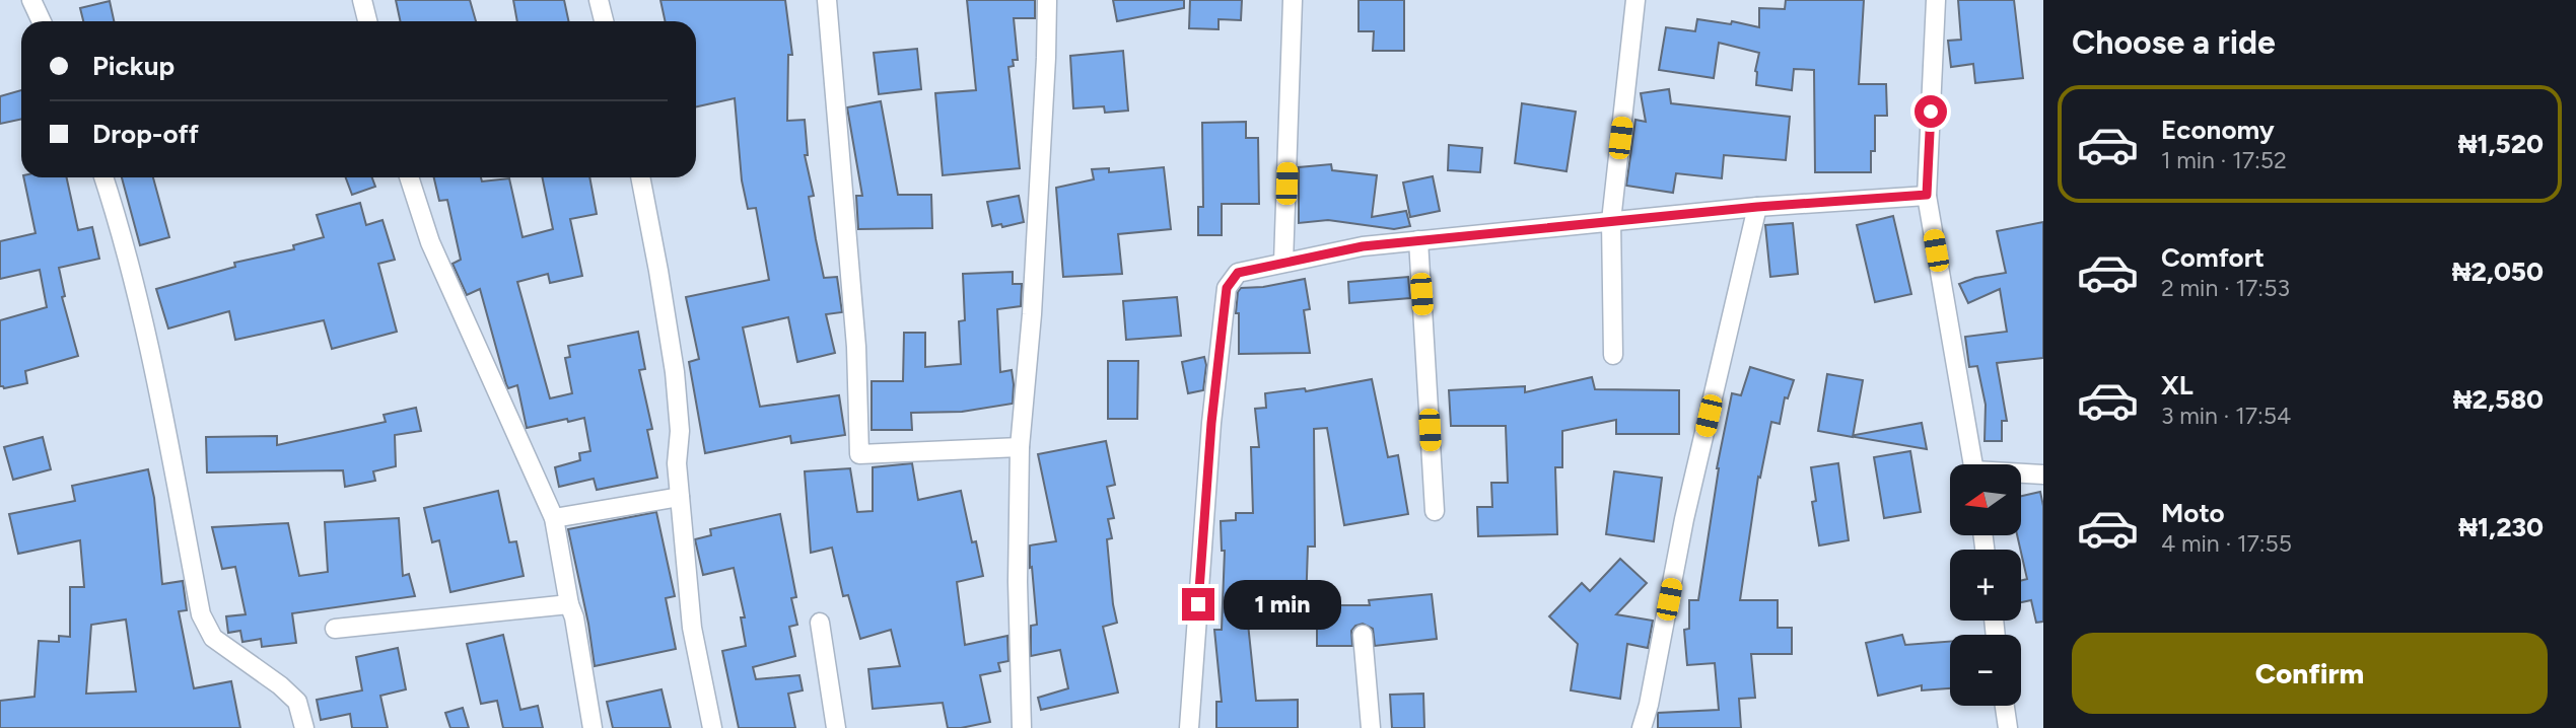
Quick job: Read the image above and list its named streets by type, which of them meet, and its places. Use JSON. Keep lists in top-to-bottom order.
{
  "north": "left",
  "page": {
    "heading": "Choose a ride",
    "banner": ["Pickup", "Drop-off"],
    "list": [
      {
        "name": "Economy",
        "note": "1 min · 17:52",
        "value": "₦1,520"
      },
      {
        "name": "Comfort",
        "note": "2 min · 17:53",
        "value": "₦2,050"
      },
      {
        "name": "XL",
        "note": "3 min · 17:54",
        "value": "₦2,580"
      },
      {
        "name": "Moto",
        "note": "4 min · 17:55",
        "value": "₦1,230"
      }
    ],
    "map_buttons": ["+", "−"],
    "bubble": "1 min",
    "buttons": "Confirm"
  }
}
